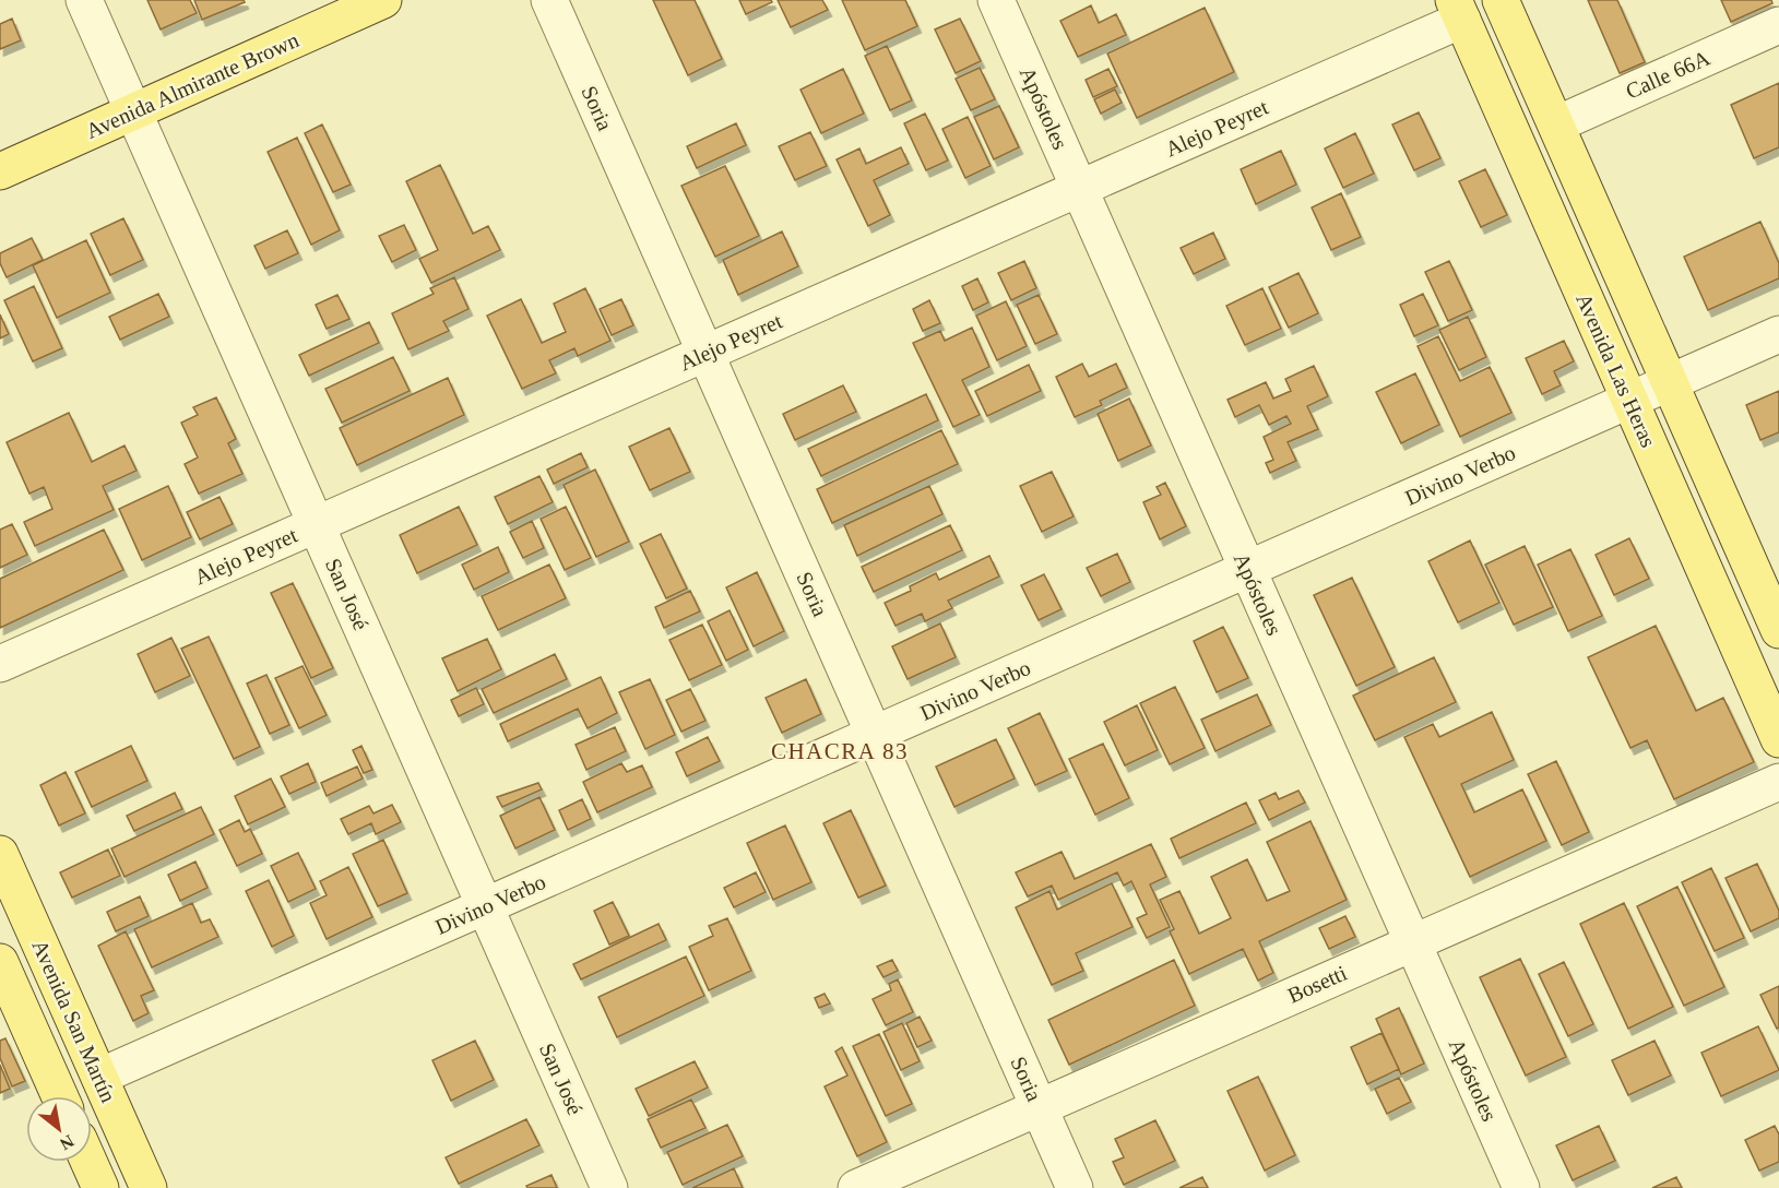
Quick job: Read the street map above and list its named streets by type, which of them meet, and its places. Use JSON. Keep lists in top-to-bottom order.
{
  "streets": {
    "main road": ["Avenida Almirante Brown", "Avenida Las Heras", "Avenida San Martín"],
    "street": [
      "Calle 66A",
      "Soria",
      "Apóstoles",
      "Alejo Peyret",
      "Divino Verbo",
      "San José",
      "Bosetti"
    ]
  },
  "crossings": [
    ["Calle 66A", "Avenida Las Heras"],
    ["Avenida Almirante Brown", "San José"],
    ["Soria", "Alejo Peyret"],
    ["Soria", "Divino Verbo"],
    ["Soria", "Bosetti"],
    ["Apóstoles", "Alejo Peyret"],
    ["Apóstoles", "Divino Verbo"],
    ["Apóstoles", "Bosetti"],
    ["Alejo Peyret", "Avenida Las Heras"],
    ["Alejo Peyret", "San José"],
    ["Avenida Las Heras", "Divino Verbo"],
    ["Divino Verbo", "San José"],
    ["Divino Verbo", "Avenida San Martín"]
  ],
  "districts": ["CHACRA 83"],
  "north": "bottom right"
}
